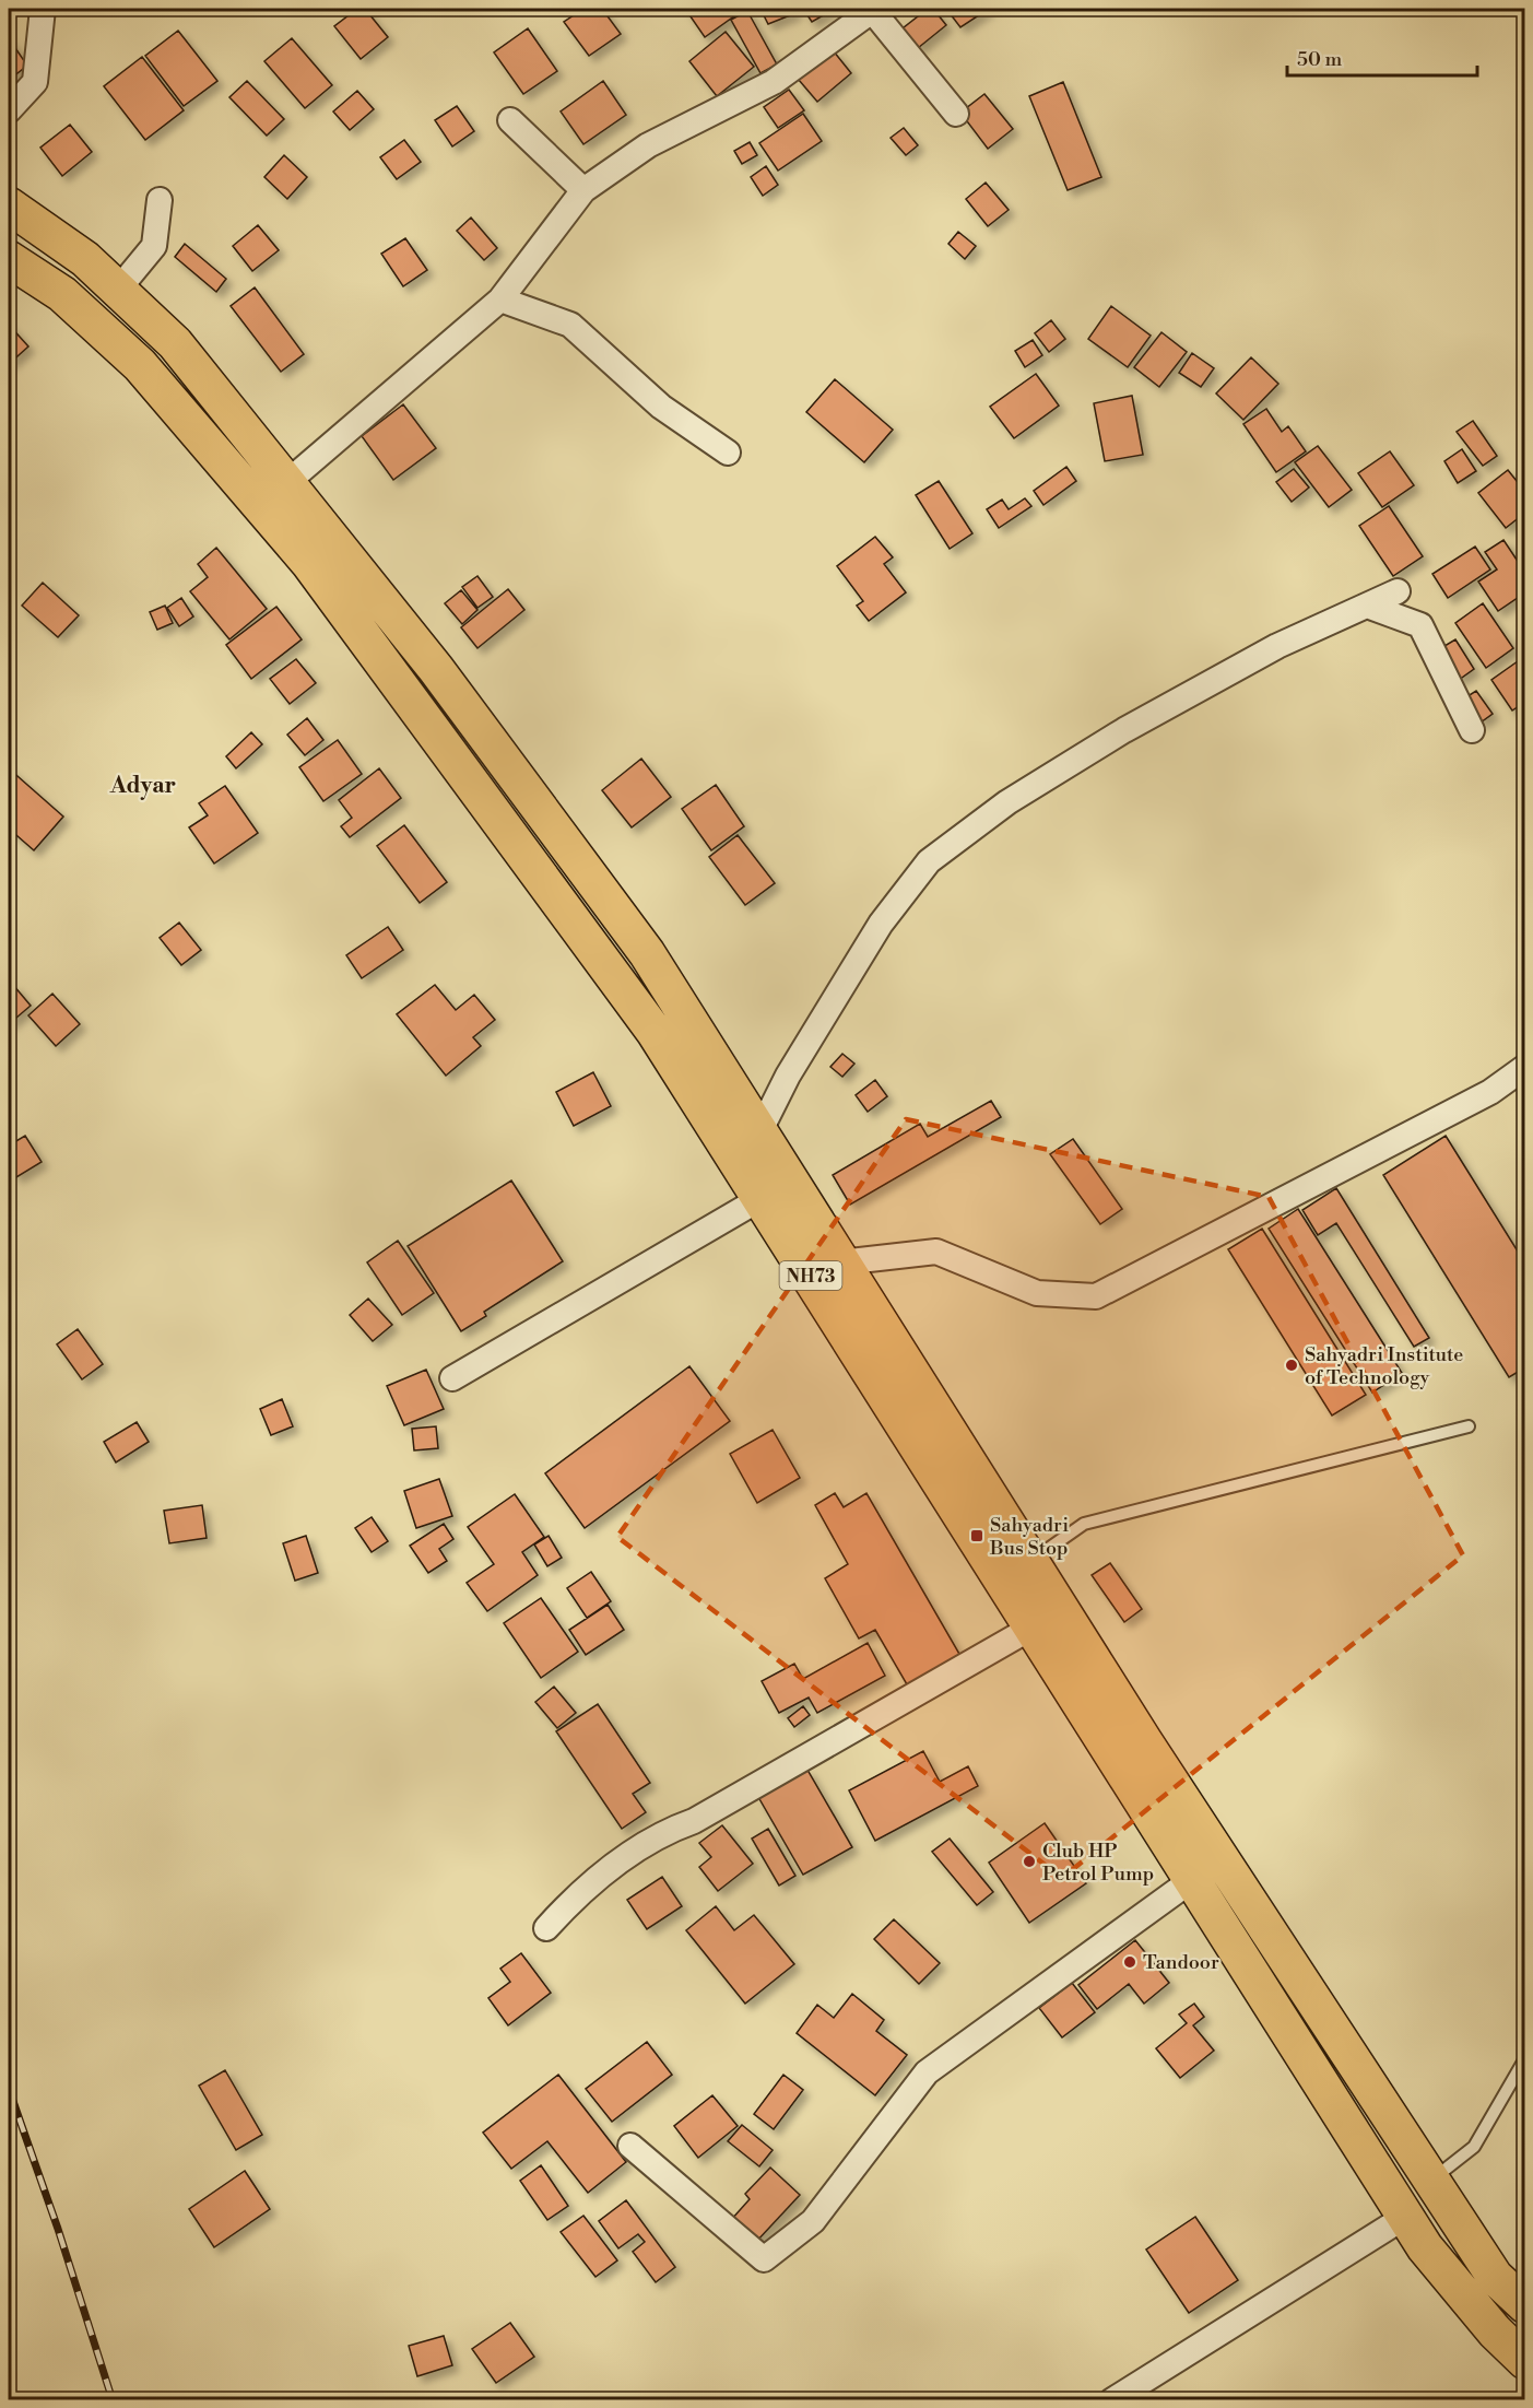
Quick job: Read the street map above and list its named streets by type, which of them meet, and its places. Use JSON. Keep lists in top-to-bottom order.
{
  "streets": {
    "highway": ["NH73"]
  },
  "districts": ["Adyar"],
  "places": {
    "other": ["Sahyadri Institute of Technology", "Club HP Petrol Pump", "Tandoor"],
    "transit": ["Sahyadri Bus Stop"]
  },
  "scale_bar": "50 m"
}
